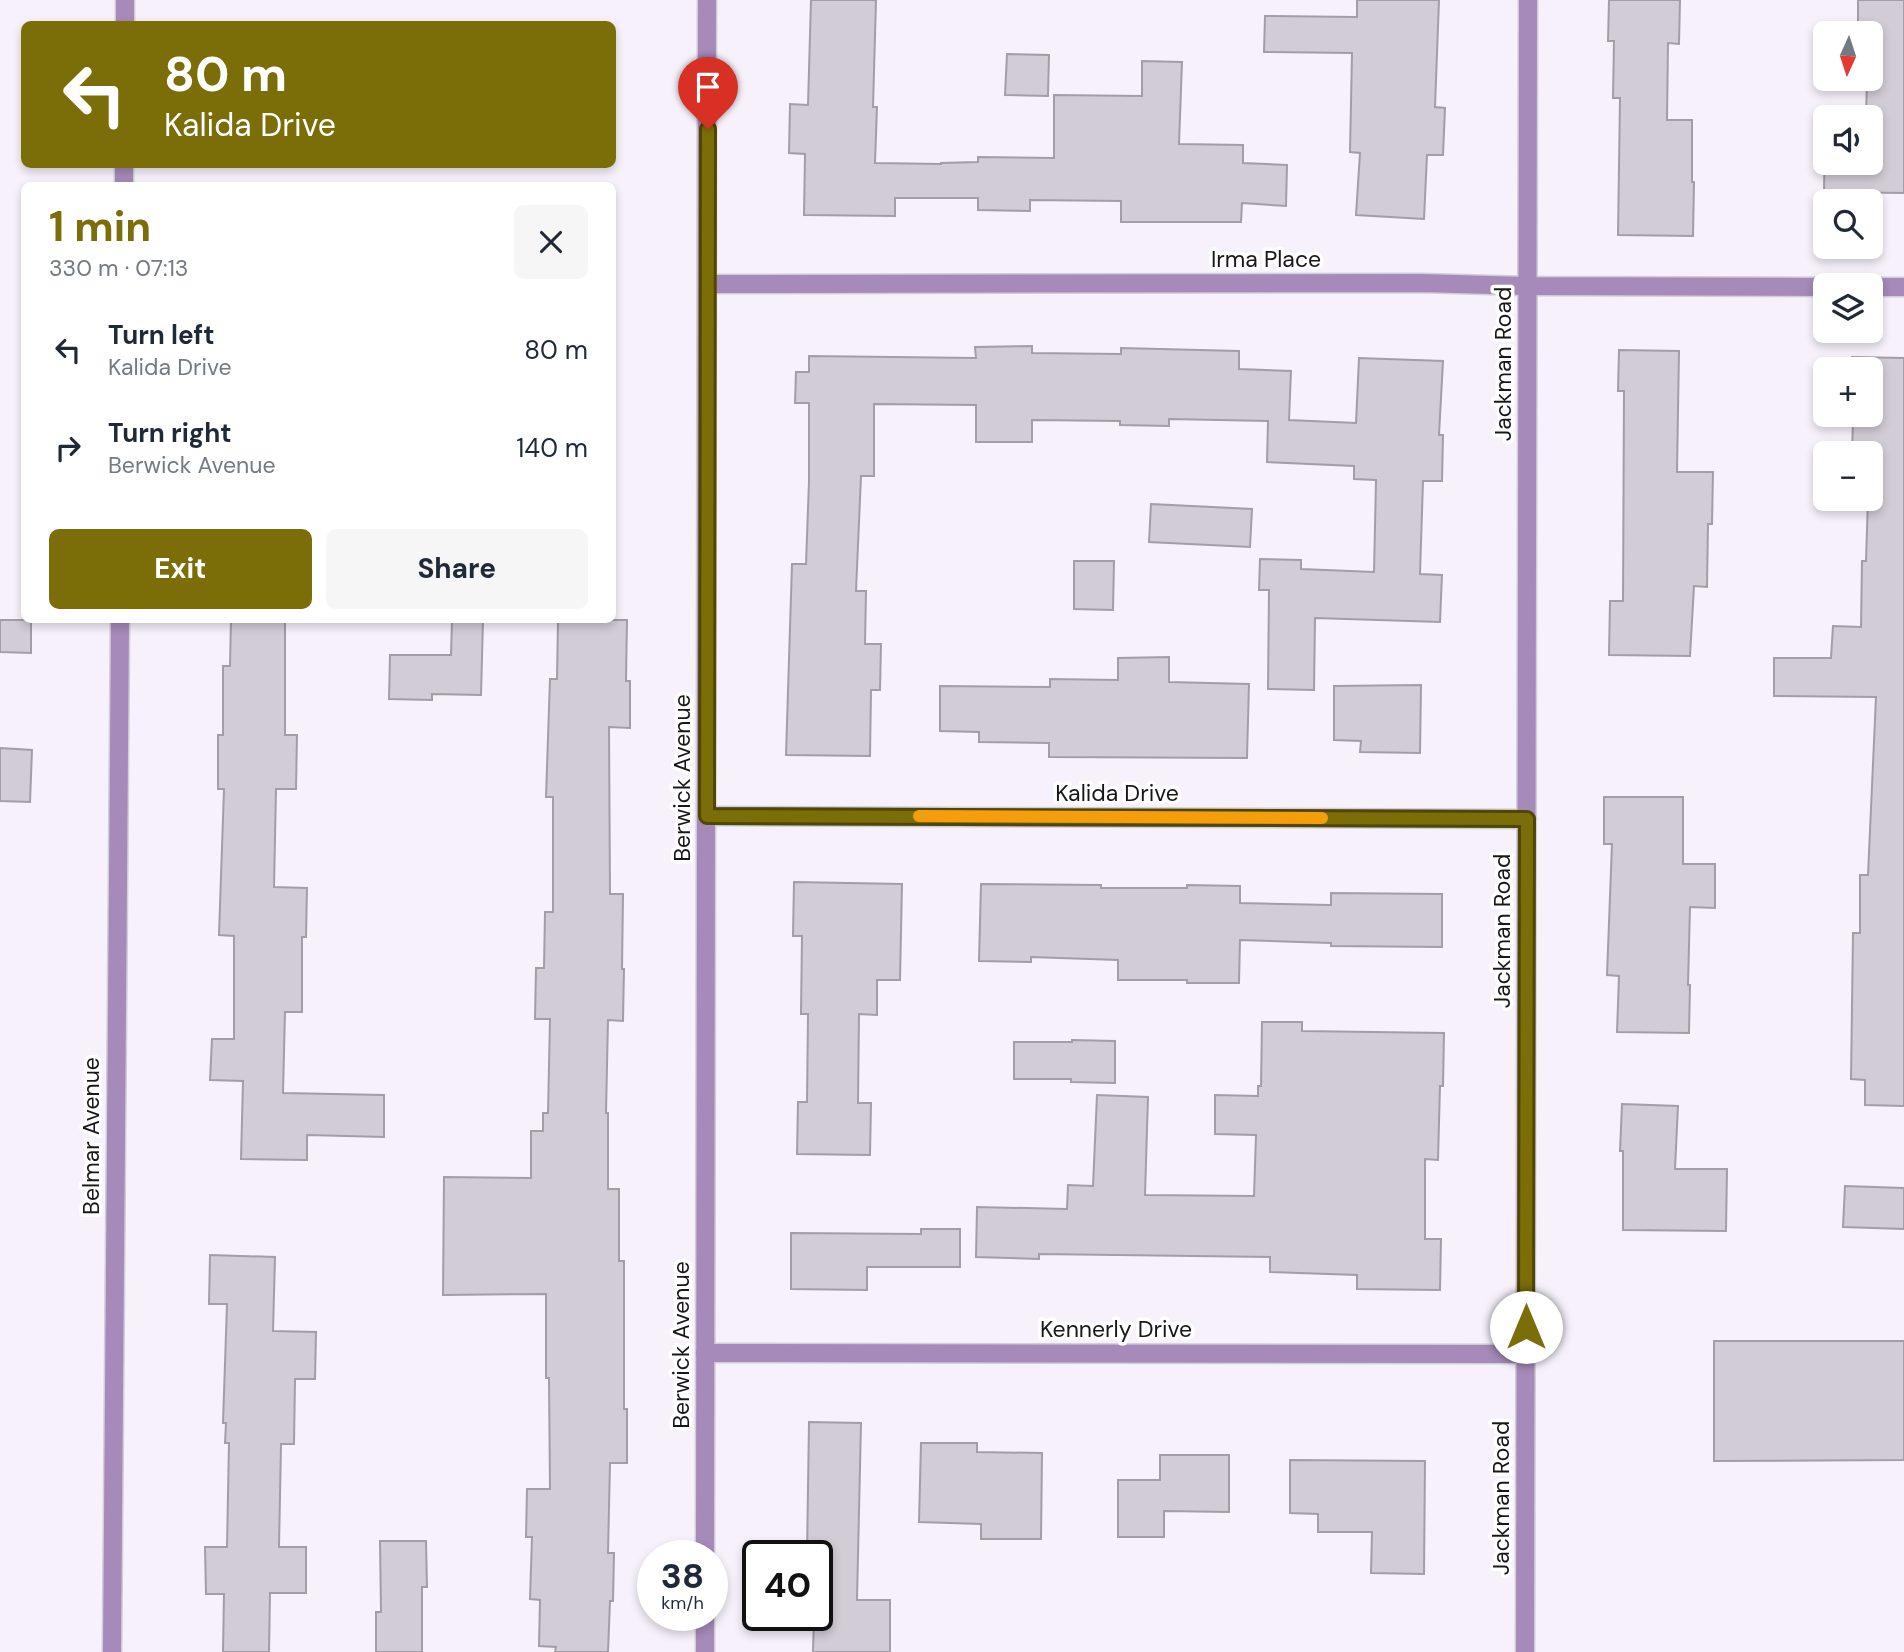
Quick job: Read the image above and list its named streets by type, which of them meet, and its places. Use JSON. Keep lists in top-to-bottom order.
{
  "streets": {
    "street": [
      "Irma Place",
      "Jackman Road",
      "Berwick Avenue",
      "Kalida Drive",
      "Belmar Avenue",
      "Kennerly Drive"
    ]
  },
  "crossings": [
    ["Irma Place", "Jackman Road"],
    ["Irma Place", "Berwick Avenue"],
    ["Jackman Road", "Kalida Drive"],
    ["Jackman Road", "Kennerly Drive"],
    ["Berwick Avenue", "Kalida Drive"],
    ["Berwick Avenue", "Kennerly Drive"]
  ],
  "north": "bottom",
  "page": {
    "map_buttons": ["+", "−"],
    "turn": ["80 m", "Kalida Drive"],
    "heading": ["1 min", "330 m · 07:13"],
    "list": [
      {
        "name": "Turn left",
        "note": "Kalida Drive",
        "value": "80 m"
      },
      {
        "name": "Turn right",
        "note": "Berwick Avenue",
        "value": "140 m"
      }
    ],
    "buttons": ["Exit", "Share"],
    "speed": "38 km/h",
    "limit": "40"
  }
}
